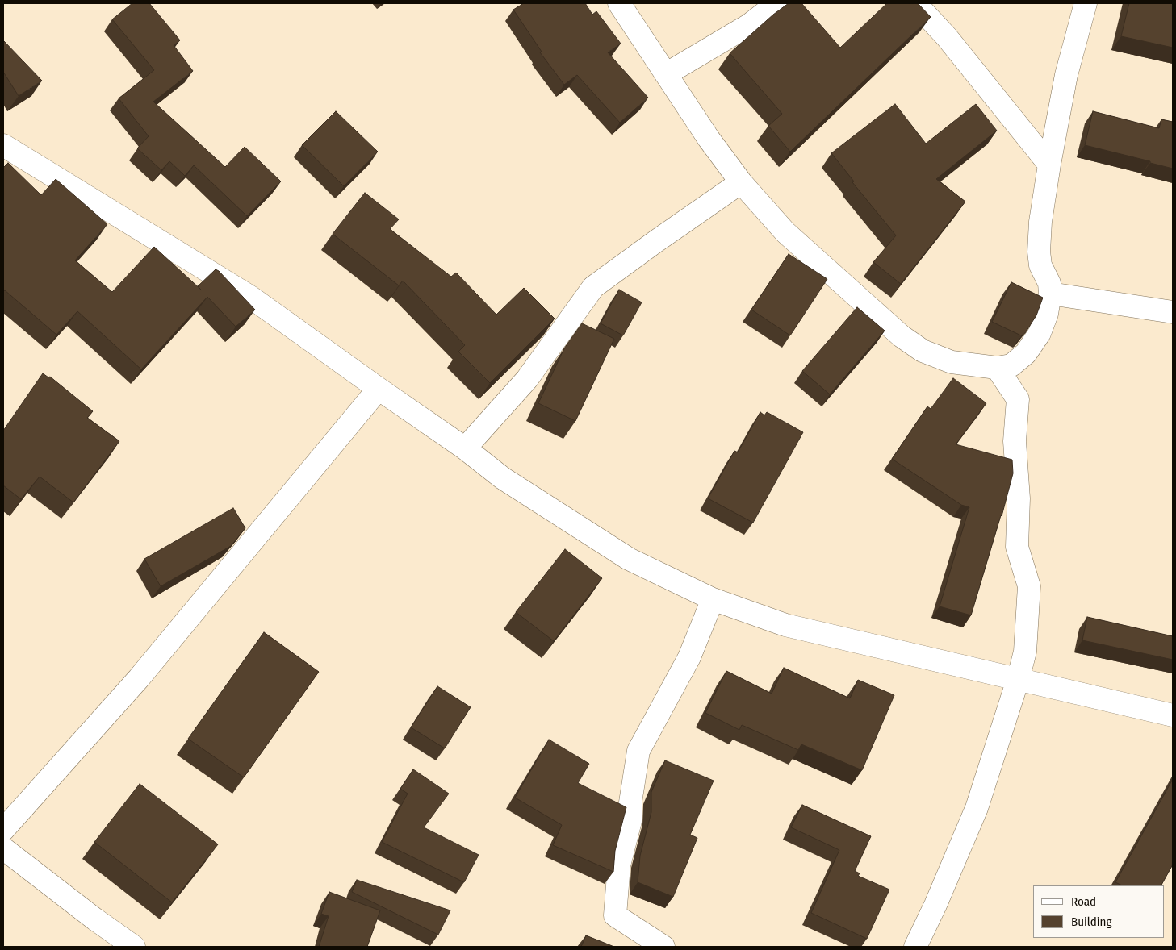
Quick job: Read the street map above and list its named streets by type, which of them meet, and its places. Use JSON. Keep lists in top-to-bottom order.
{
  "legend": ["Road", "Building"]
}
